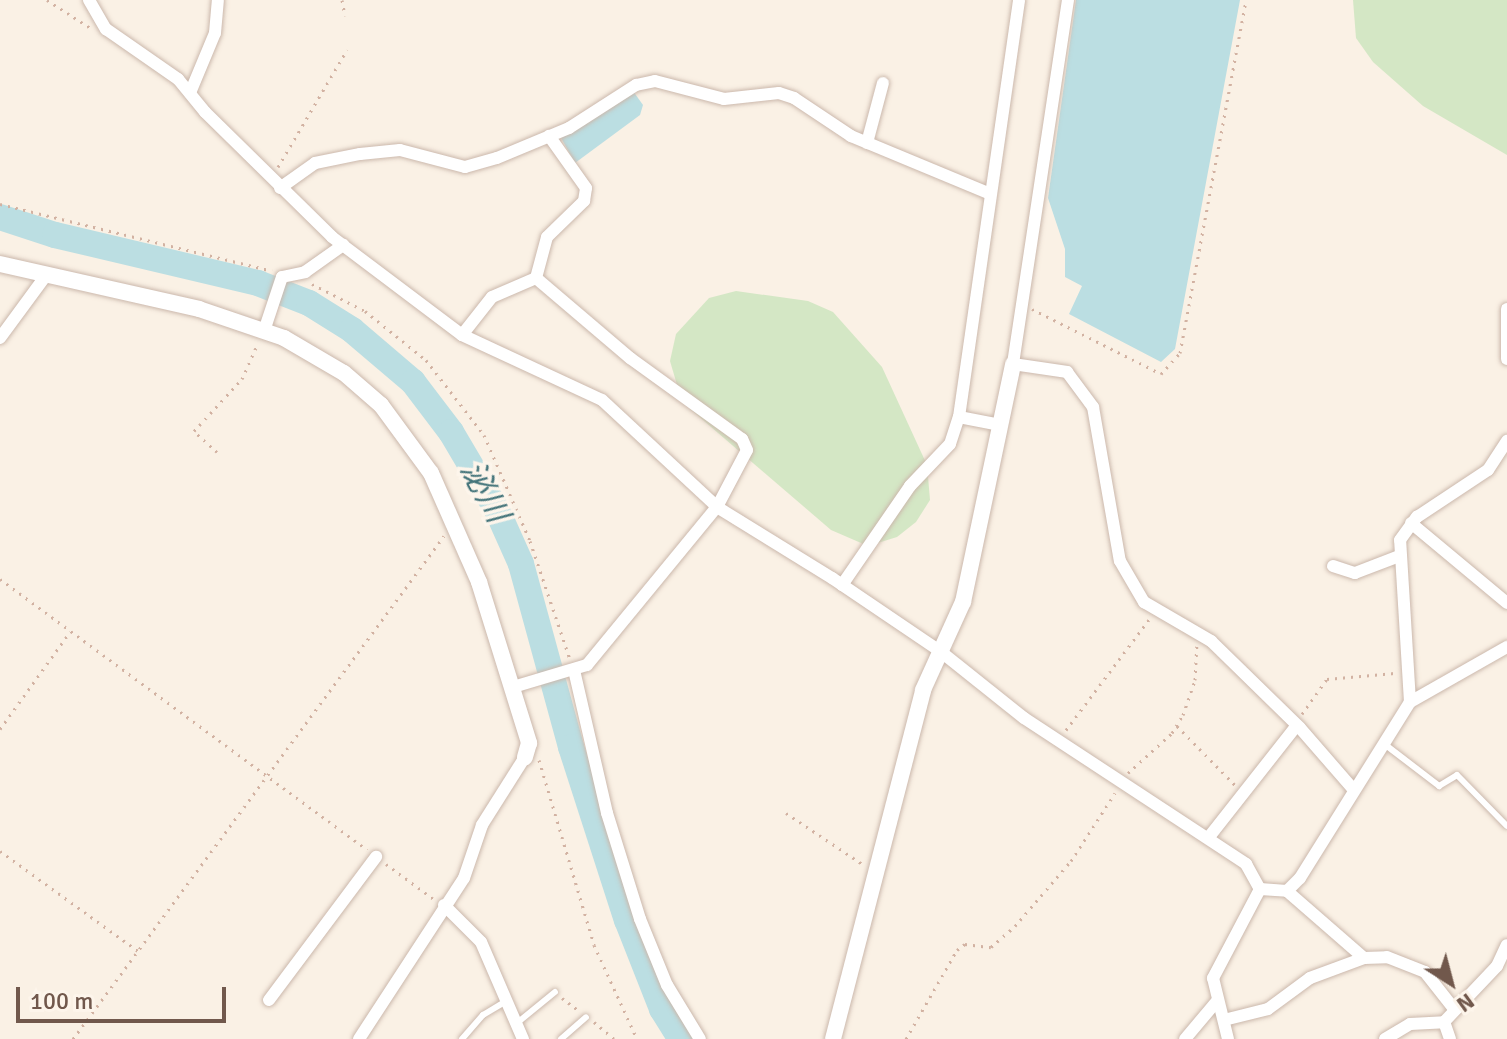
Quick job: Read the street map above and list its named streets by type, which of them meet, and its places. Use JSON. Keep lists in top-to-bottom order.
{
  "water": ["泌川"],
  "scale_bar": "100 m",
  "north": "bottom right"
}
